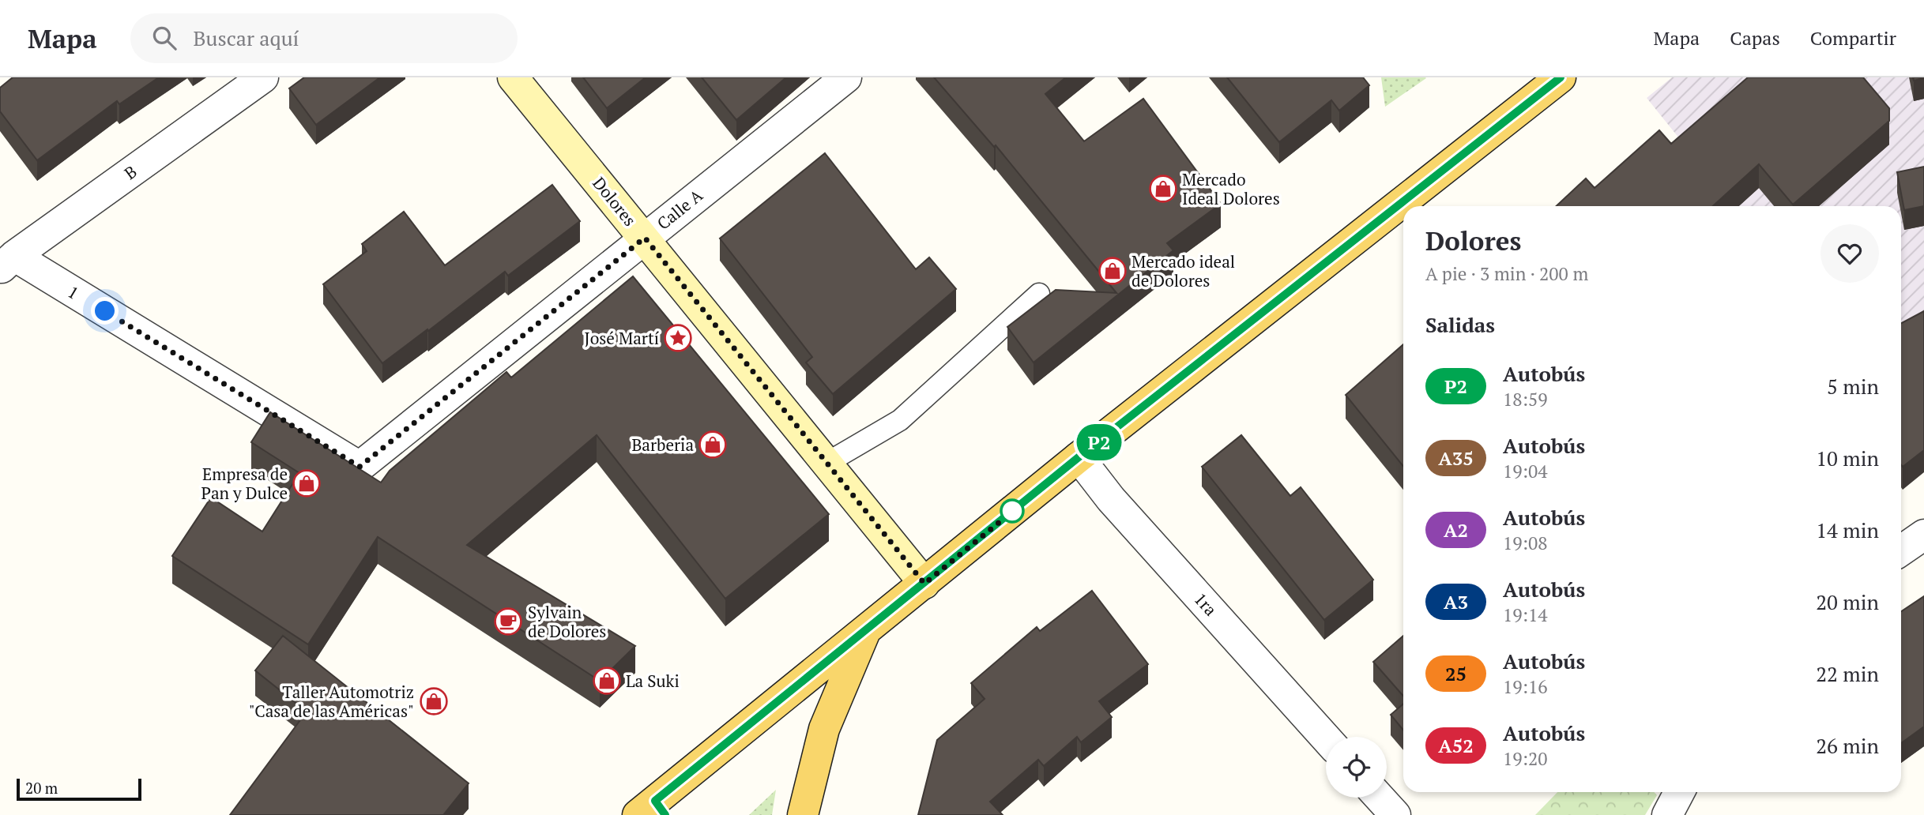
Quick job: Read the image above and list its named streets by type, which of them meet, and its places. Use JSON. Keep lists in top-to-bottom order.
{
  "streets": {
    "street": [
      "B",
      "Dolores",
      "Calle A",
      "1",
      "1ra"
    ]
  },
  "crossings": [
    ["B", "1"],
    ["Dolores", "Calle A"],
    ["Calle A", "1"]
  ],
  "places": {
    "shop": [
      "Mercado Ideal Dolores",
      "Mercado ideal de Dolores",
      "Barberia",
      "Empresa de Pan y Dulce",
      "La Suki",
      "Taller Automotriz \"Casa de las Américas\""
    ],
    "place": ["José Martí"],
    "cafe": ["Sylvain de Dolores"]
  },
  "lines": ["bus line P2"],
  "scale_bar": "20 m",
  "page": {
    "header": "Mapa",
    "search": "Buscar aquí",
    "nav": ["Mapa", "Capas", "Compartir"],
    "on_map": "P2",
    "heading": [
      ["Dolores", "A pie · 3 min · 200 m"],
      "Salidas"
    ],
    "list": [
      {
        "mark": "P2",
        "name": "Autobús",
        "note": "18:59",
        "value": "5 min"
      },
      {
        "mark": "A35",
        "name": "Autobús",
        "note": "19:04",
        "value": "10 min"
      },
      {
        "mark": "A2",
        "name": "Autobús",
        "note": "19:08",
        "value": "14 min"
      },
      {
        "mark": "A3",
        "name": "Autobús",
        "note": "19:14",
        "value": "20 min"
      },
      {
        "mark": "25",
        "name": "Autobús",
        "note": "19:16",
        "value": "22 min"
      },
      {
        "mark": "A52",
        "name": "Autobús",
        "note": "19:20",
        "value": "26 min"
      }
    ],
    "scale": "20 m"
  }
}
